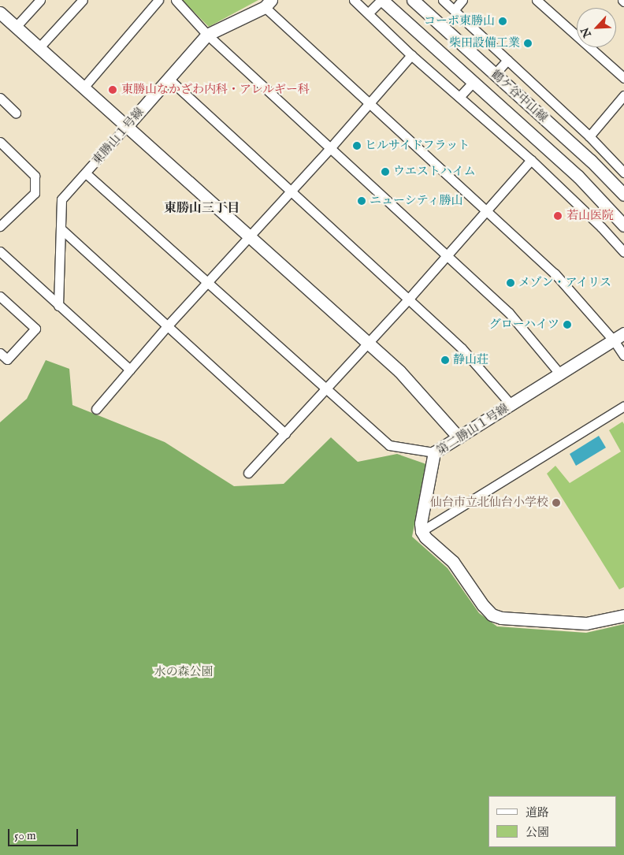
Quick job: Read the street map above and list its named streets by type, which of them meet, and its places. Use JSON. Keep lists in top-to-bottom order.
{
  "streets": {
    "street": ["鶴ケ谷中山線", "東勝山１号線", "第二勝山１号線"]
  },
  "districts": ["東勝山三丁目"],
  "parks": ["水の森公園"],
  "places": [
    "コーポ東勝山",
    "柴田設備工業",
    "東勝山なかざわ内科・アレルギー科",
    "ヒルサイドフラット",
    "ウエストハイム",
    "ニューシティ勝山",
    "若山医院",
    "メゾン・アイリス",
    "グローハイツ",
    "静山荘",
    "仙台市立北仙台小学校"
  ],
  "legend": ["道路", "公園"],
  "scale_bar": "50 m",
  "north": "bottom left"
}
